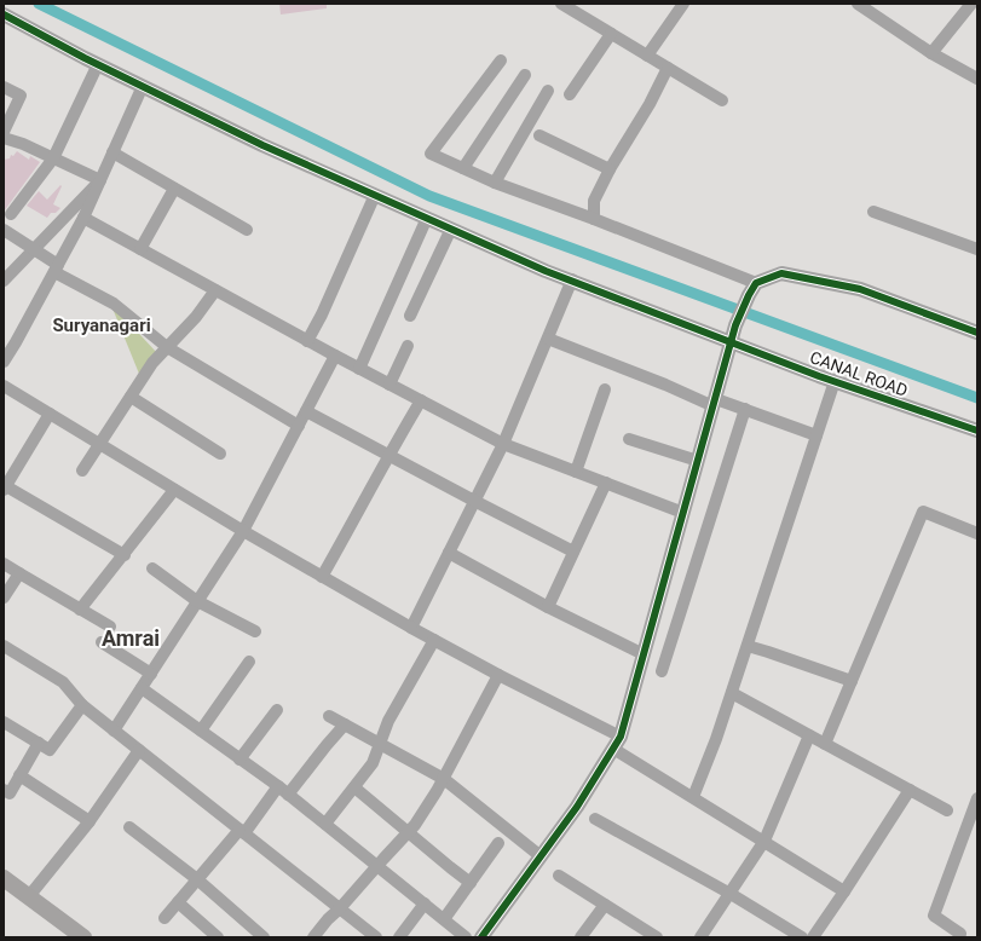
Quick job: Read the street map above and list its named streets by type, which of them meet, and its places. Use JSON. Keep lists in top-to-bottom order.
{
  "streets": {
    "street": ["CANAL ROAD"]
  },
  "districts": ["Suryanagari", "Amrai"]
}
